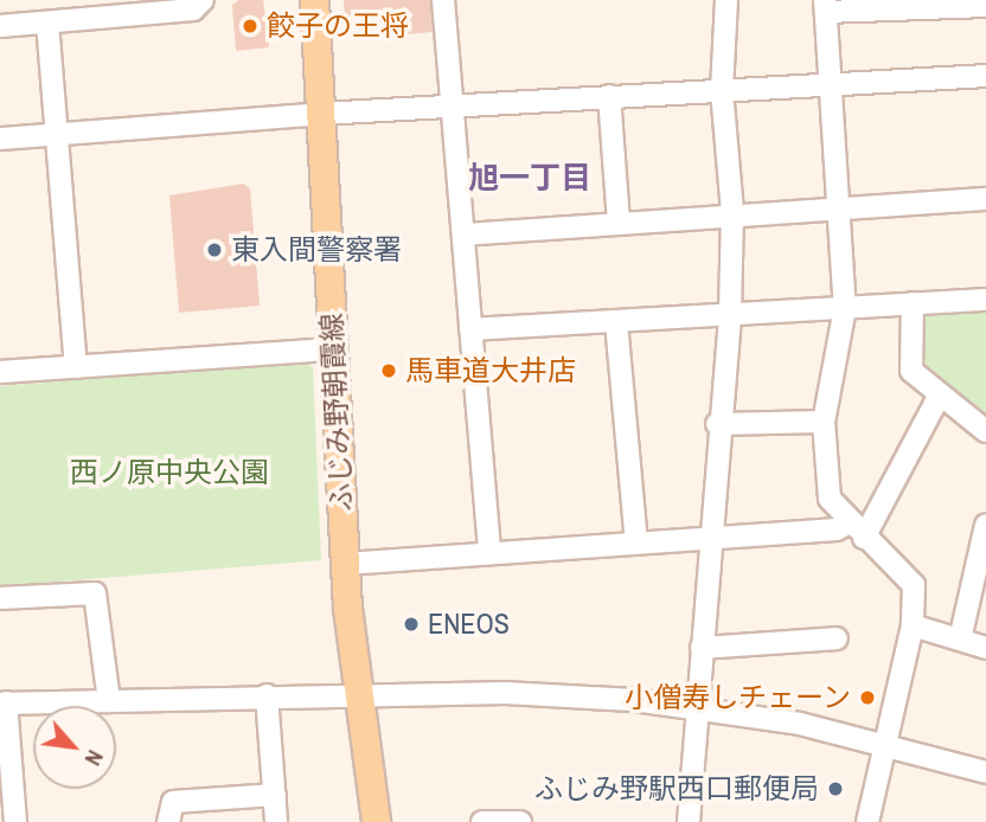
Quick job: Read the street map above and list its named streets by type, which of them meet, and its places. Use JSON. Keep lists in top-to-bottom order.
{
  "streets": {
    "main road": ["ふじみ野朝霞線"]
  },
  "districts": ["旭一丁目"],
  "parks": ["西ノ原中央公園"],
  "places": [
    "餃子の王将",
    "東入間警察署",
    "馬車道大井店",
    "ENEOS",
    "小僧寿しチェーン",
    "ふじみ野駅西口郵便局"
  ],
  "north": "bottom right"
}
